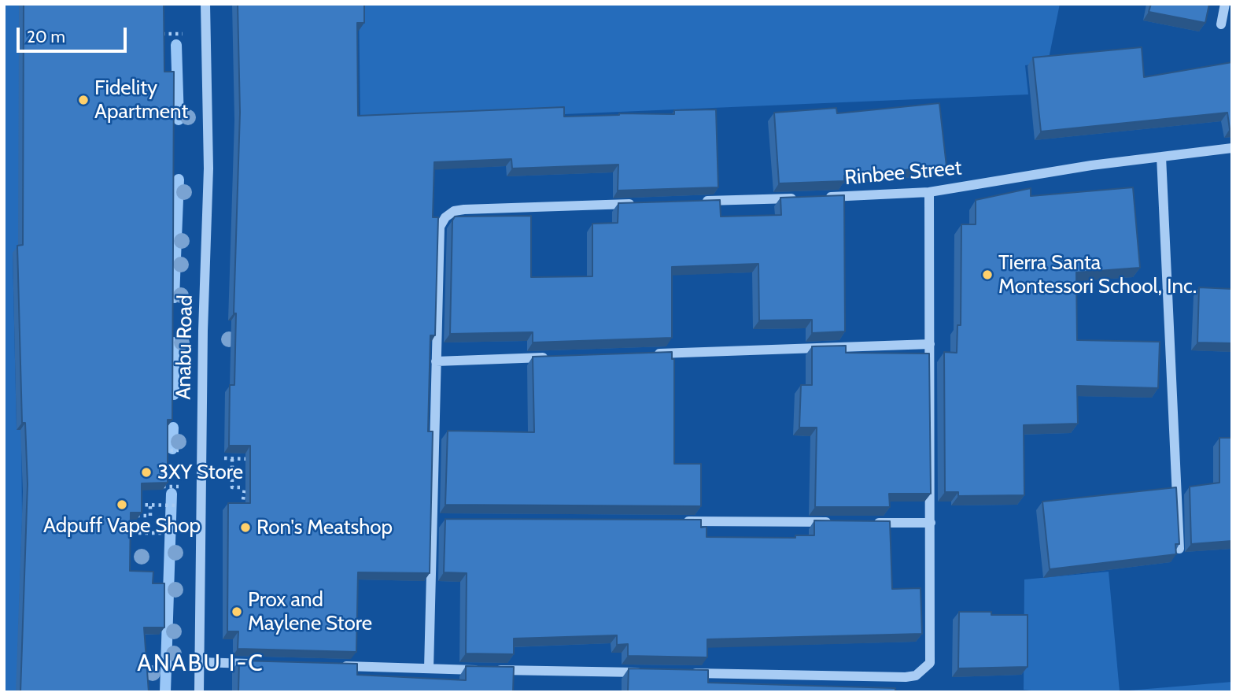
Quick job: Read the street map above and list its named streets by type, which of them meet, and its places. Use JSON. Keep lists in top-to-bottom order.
{
  "streets": {
    "street": ["Rinbee Street", "Anabu Road"]
  },
  "districts": ["ANABU I-C"],
  "places": [
    "Fidelity Apartment",
    "Tierra Santa Montessori School, Inc.",
    "3XY Store",
    "Adpuff Vape Shop",
    "Ron's Meatshop",
    "Prox and Maylene Store"
  ],
  "scale_bar": "20 m"
}
